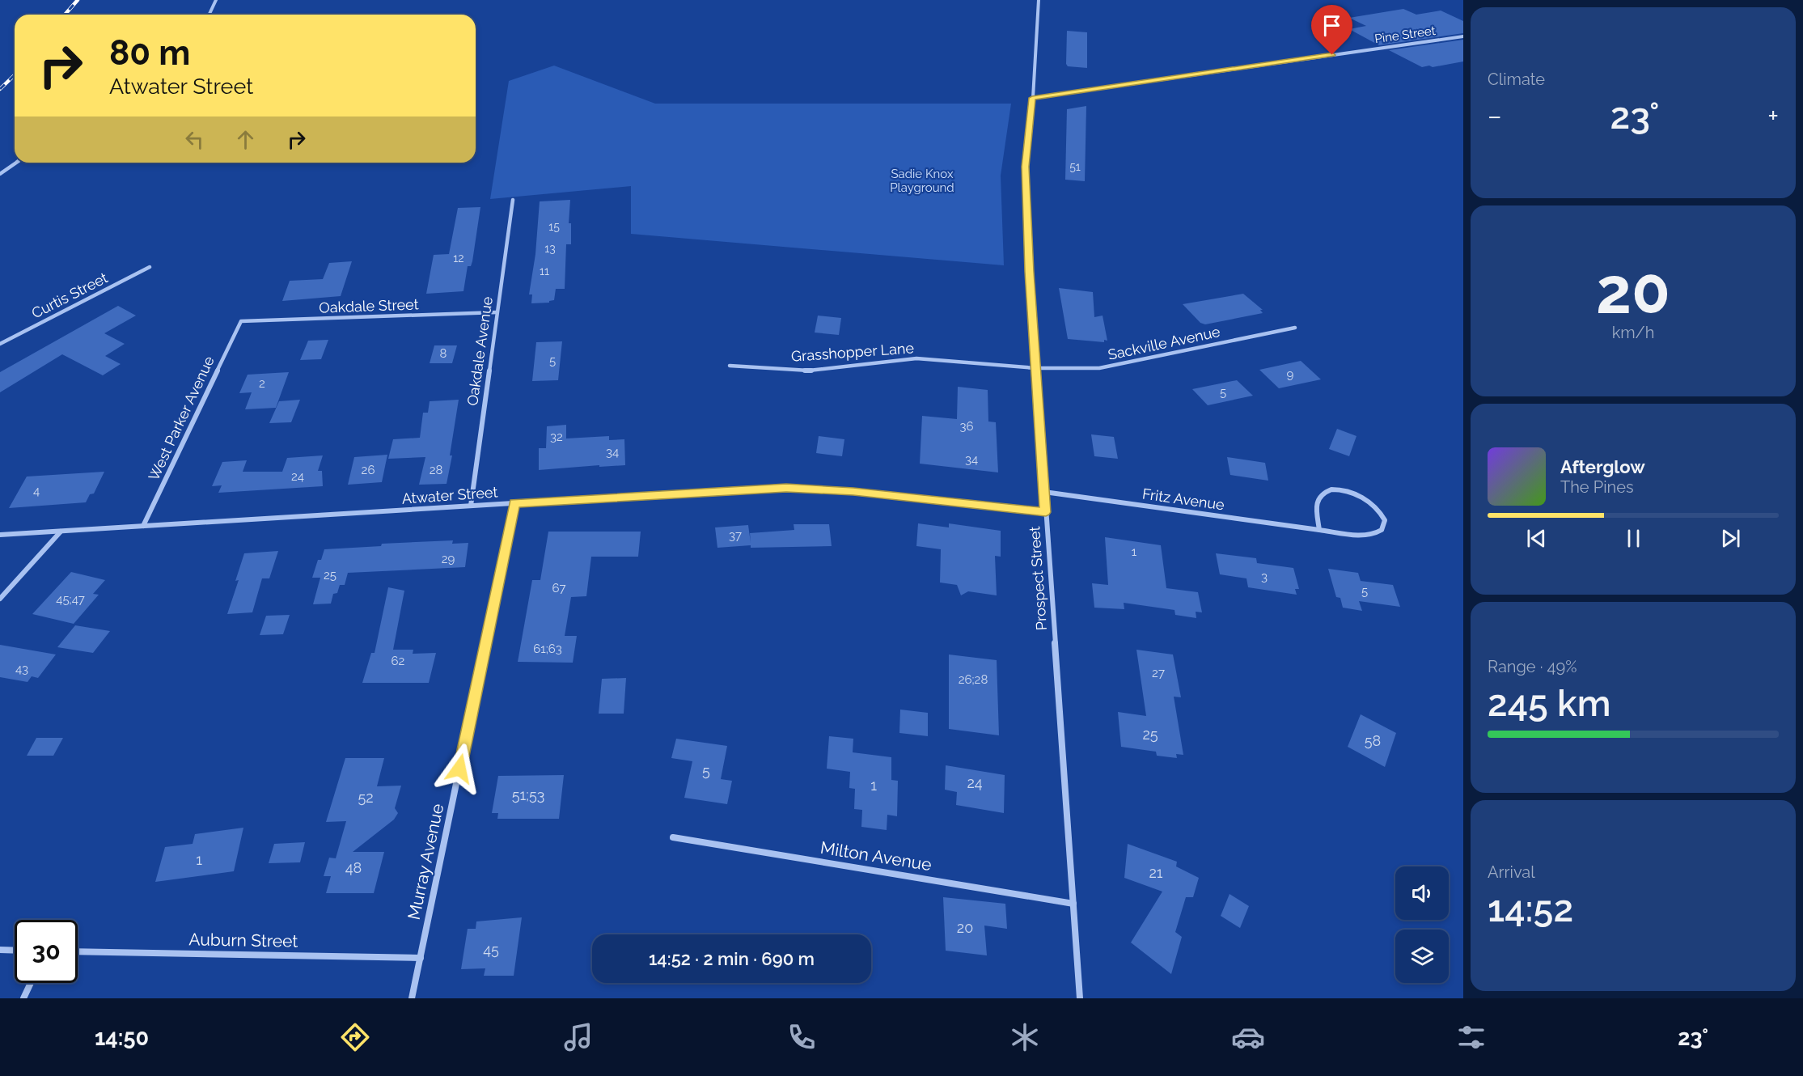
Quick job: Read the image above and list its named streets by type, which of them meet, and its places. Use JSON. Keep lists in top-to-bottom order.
{
  "streets": {
    "street": [
      "Pine Street",
      "Curtis Street",
      "Oakdale Street",
      "Sackville Avenue",
      "Oakdale Avenue",
      "Grasshopper Lane",
      "West Parker Avenue",
      "Atwater Street",
      "Fritz Avenue",
      "Prospect Street",
      "Milton Avenue",
      "Murray Avenue",
      "Auburn Street"
    ]
  },
  "crossings": [
    ["Pine Street", "Prospect Street"],
    ["Oakdale Street", "Oakdale Avenue"],
    ["Oakdale Street", "West Parker Avenue"],
    ["Sackville Avenue", "Grasshopper Lane"],
    ["Sackville Avenue", "Prospect Street"],
    ["Oakdale Avenue", "Atwater Street"],
    ["Grasshopper Lane", "Prospect Street"],
    ["West Parker Avenue", "Atwater Street"],
    ["Atwater Street", "Prospect Street"],
    ["Atwater Street", "Murray Avenue"],
    ["Fritz Avenue", "Prospect Street"],
    ["Prospect Street", "Milton Avenue"],
    ["Murray Avenue", "Auburn Street"]
  ],
  "parks": ["Sadie Knox Playground"],
  "house_numbers": [
    "51",
    "15",
    "13",
    "12",
    "11",
    "8",
    "5",
    "9",
    "2",
    "5",
    "36",
    "32",
    "34",
    "34",
    "26",
    "28",
    "24",
    "4",
    "37",
    "1",
    "29",
    "25",
    "3",
    "67",
    "5",
    "45;47",
    "61;63",
    "62",
    "43",
    "27",
    "26;28",
    "25",
    "58",
    "5",
    "24",
    "1",
    "51;53",
    "52",
    "1",
    "48",
    "21",
    "20",
    "45"
  ],
  "page": {
    "tile": [
      "Climate",
      ["20", "km/h"],
      ["Range · 49%", "245 km"],
      ["Arrival", "14:52"]
    ],
    "turn": ["80 m", "Atwater Street"],
    "heat": ["−", "23°", "+"],
    "song": ["Afterglow", "The Pines"],
    "limit": "30",
    "trip": "14:52 · 2 min · 690 m",
    "tabs": ["14:50", "23°"]
  }
}
